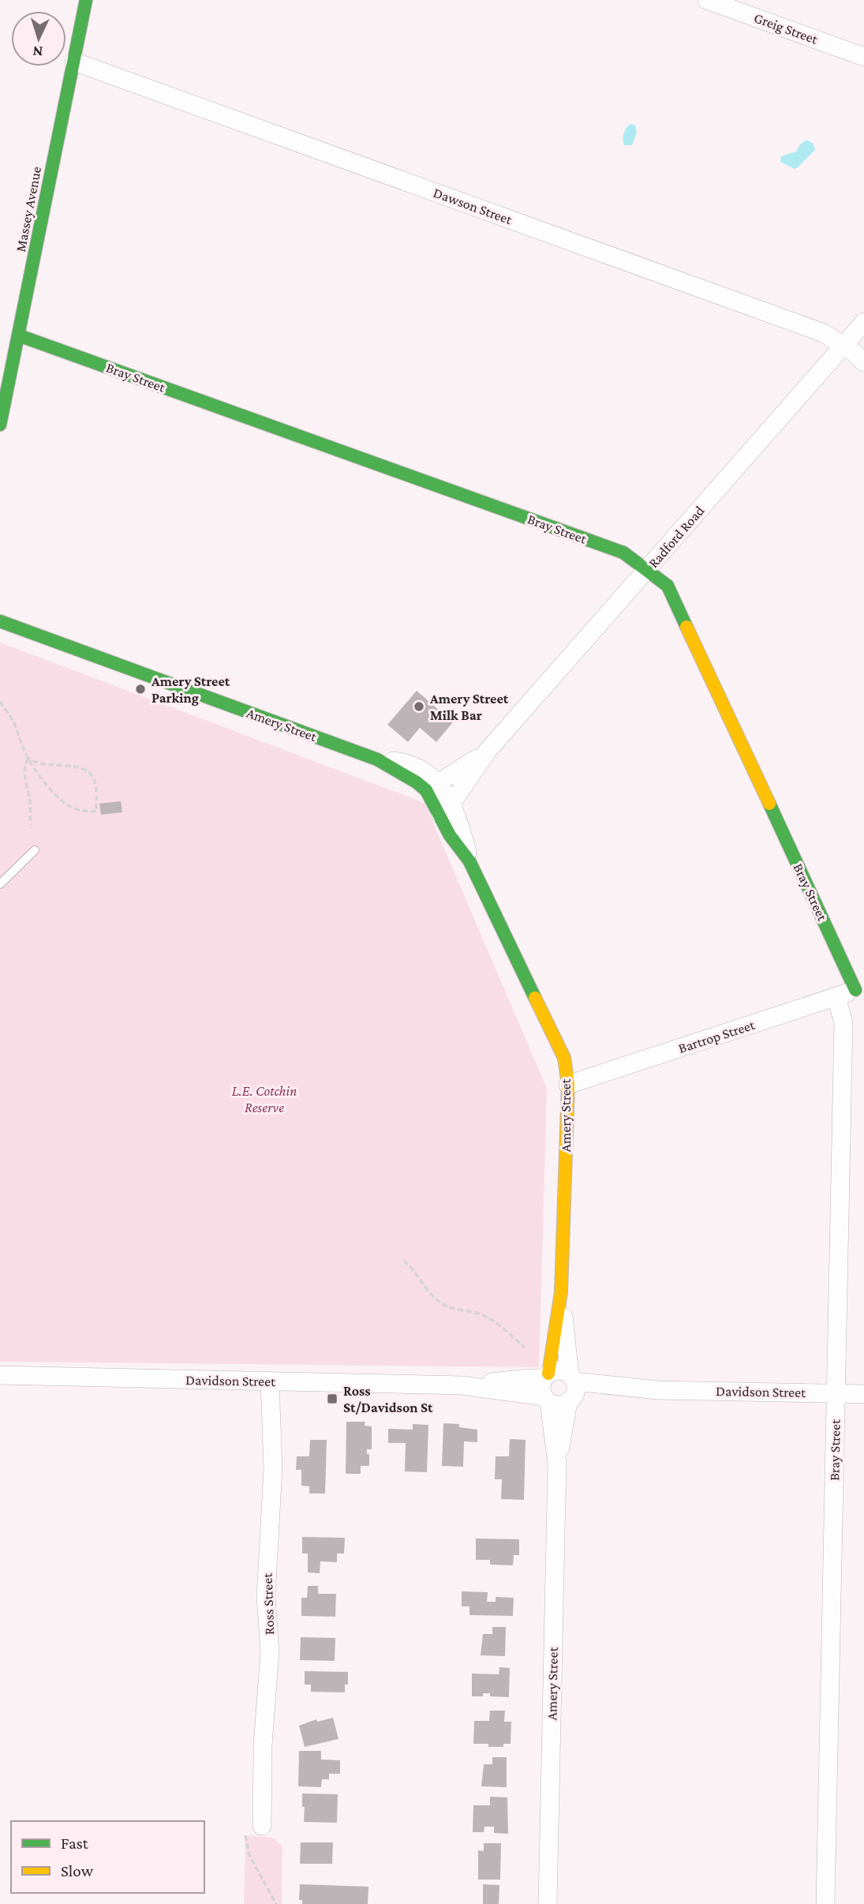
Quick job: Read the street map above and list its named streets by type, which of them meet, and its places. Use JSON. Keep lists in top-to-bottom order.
{
  "streets": {
    "street": [
      "Greig Street",
      "Dawson Street",
      "Massey Avenue",
      "Bray Street",
      "Radford Road",
      "Amery Street",
      "Bartrop Street",
      "Davidson Street",
      "Ross Street"
    ]
  },
  "crossings": [
    ["Dawson Street", "Massey Avenue"],
    ["Dawson Street", "Radford Road"],
    ["Massey Avenue", "Bray Street"],
    ["Bray Street", "Radford Road"],
    ["Bray Street", "Bartrop Street"],
    ["Bray Street", "Davidson Street"],
    ["Radford Road", "Amery Street"],
    ["Amery Street", "Bartrop Street"],
    ["Amery Street", "Davidson Street"],
    ["Davidson Street", "Ross Street"]
  ],
  "parks": ["L.E. Cotchin Reserve"],
  "places": {
    "other": ["Amery Street Parking", "Amery Street Milk Bar"],
    "transit": ["Ross St/Davidson St"]
  },
  "legend": ["Fast", "Slow"],
  "north": "bottom"
}
